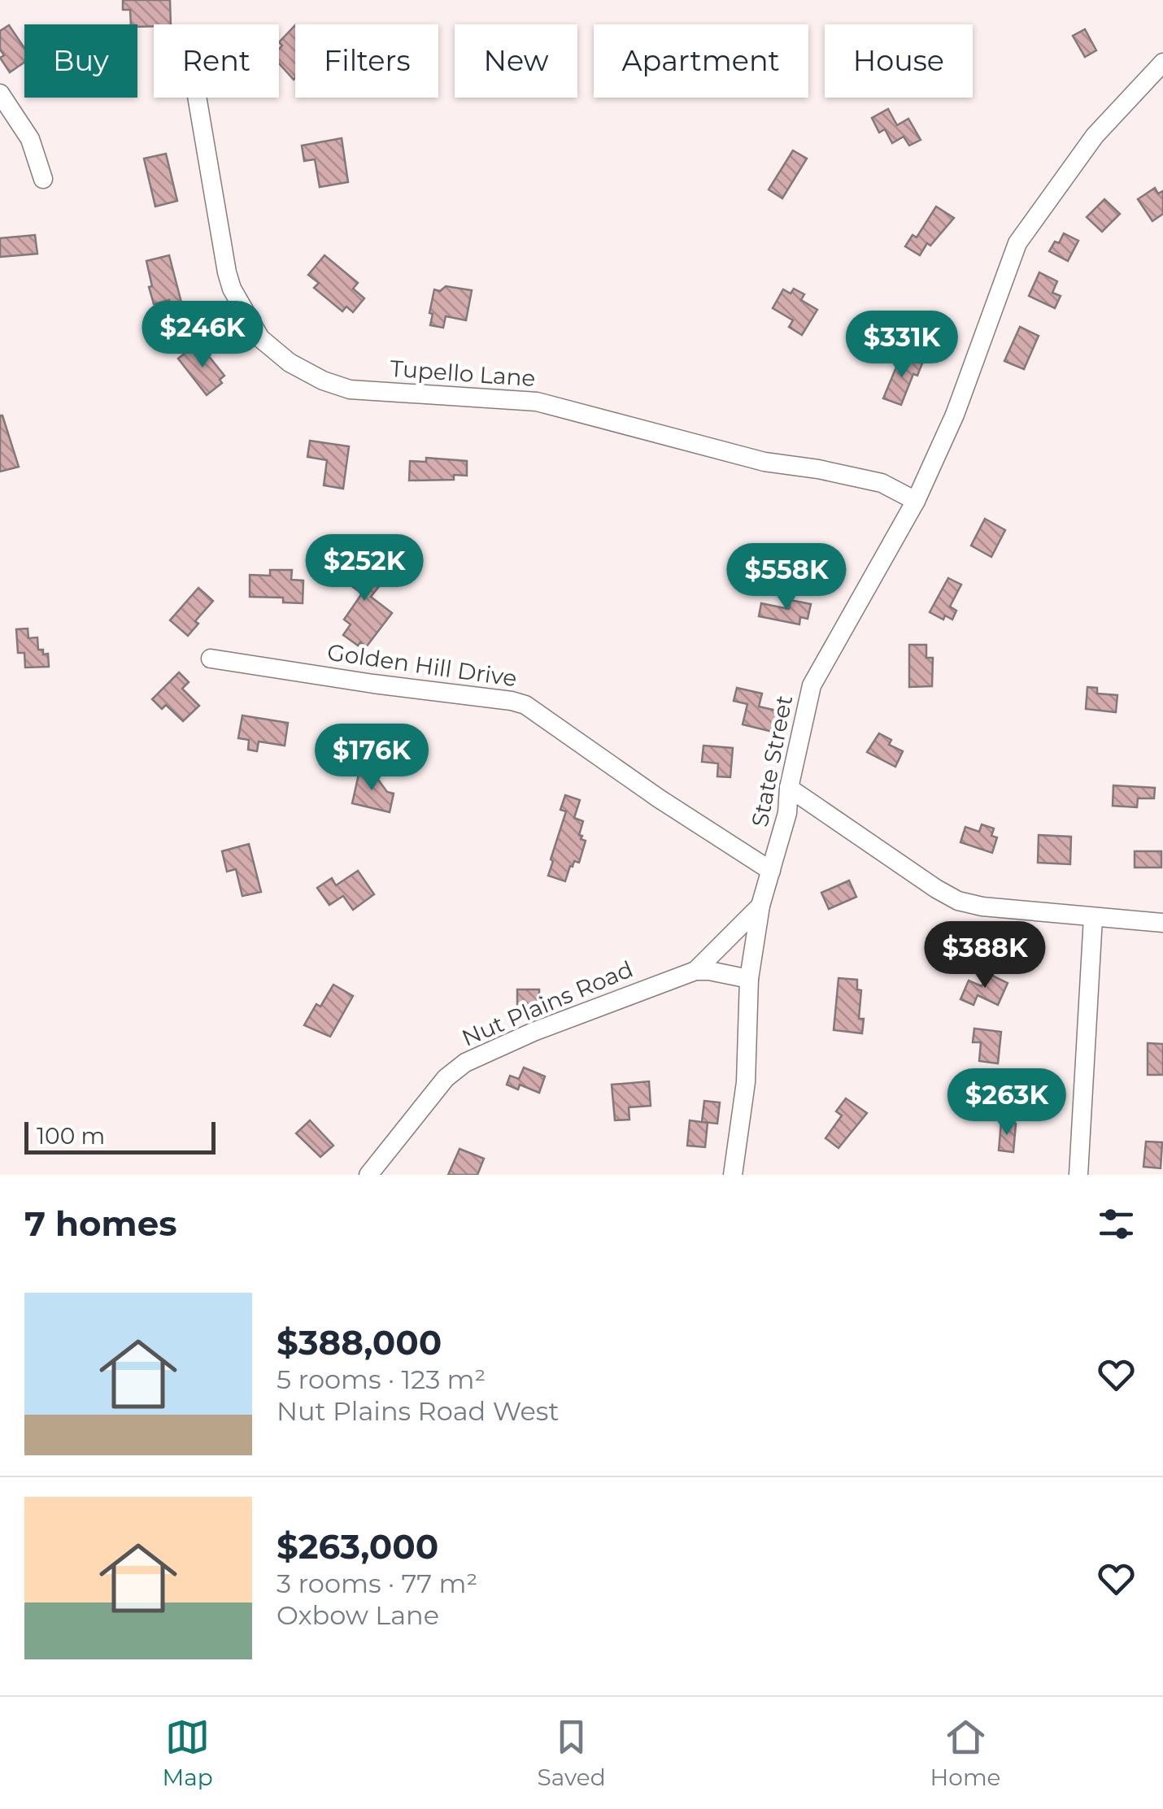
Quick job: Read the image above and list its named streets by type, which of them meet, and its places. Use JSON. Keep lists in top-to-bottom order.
{
  "streets": {
    "street": [
      "Tupello Lane",
      "Golden Hill Drive",
      "State Street",
      "Nut Plains Road"
    ]
  },
  "crossings": [
    ["Tupello Lane", "State Street"],
    ["Golden Hill Drive", "State Street"],
    ["State Street", "Nut Plains Road"]
  ],
  "scale_bar": "100 m",
  "page": {
    "chip": [
      "Buy",
      "Rent",
      "Filters",
      "New",
      "Apartment",
      "House"
    ],
    "price": [
      "$246K",
      "$331K",
      "$252K",
      "$558K",
      "$176K",
      "$388K",
      "$263K"
    ],
    "scale": "100 m",
    "heading": "7 homes",
    "list": [
      {
        "name": "$388,000",
        "note": "5 rooms · 123 m² · Nut Plains Road West"
      },
      {
        "name": "$263,000",
        "note": "3 rooms · 77 m² · Oxbow Lane"
      }
    ],
    "tabs": ["Map", "Saved", "Home"]
  }
}
